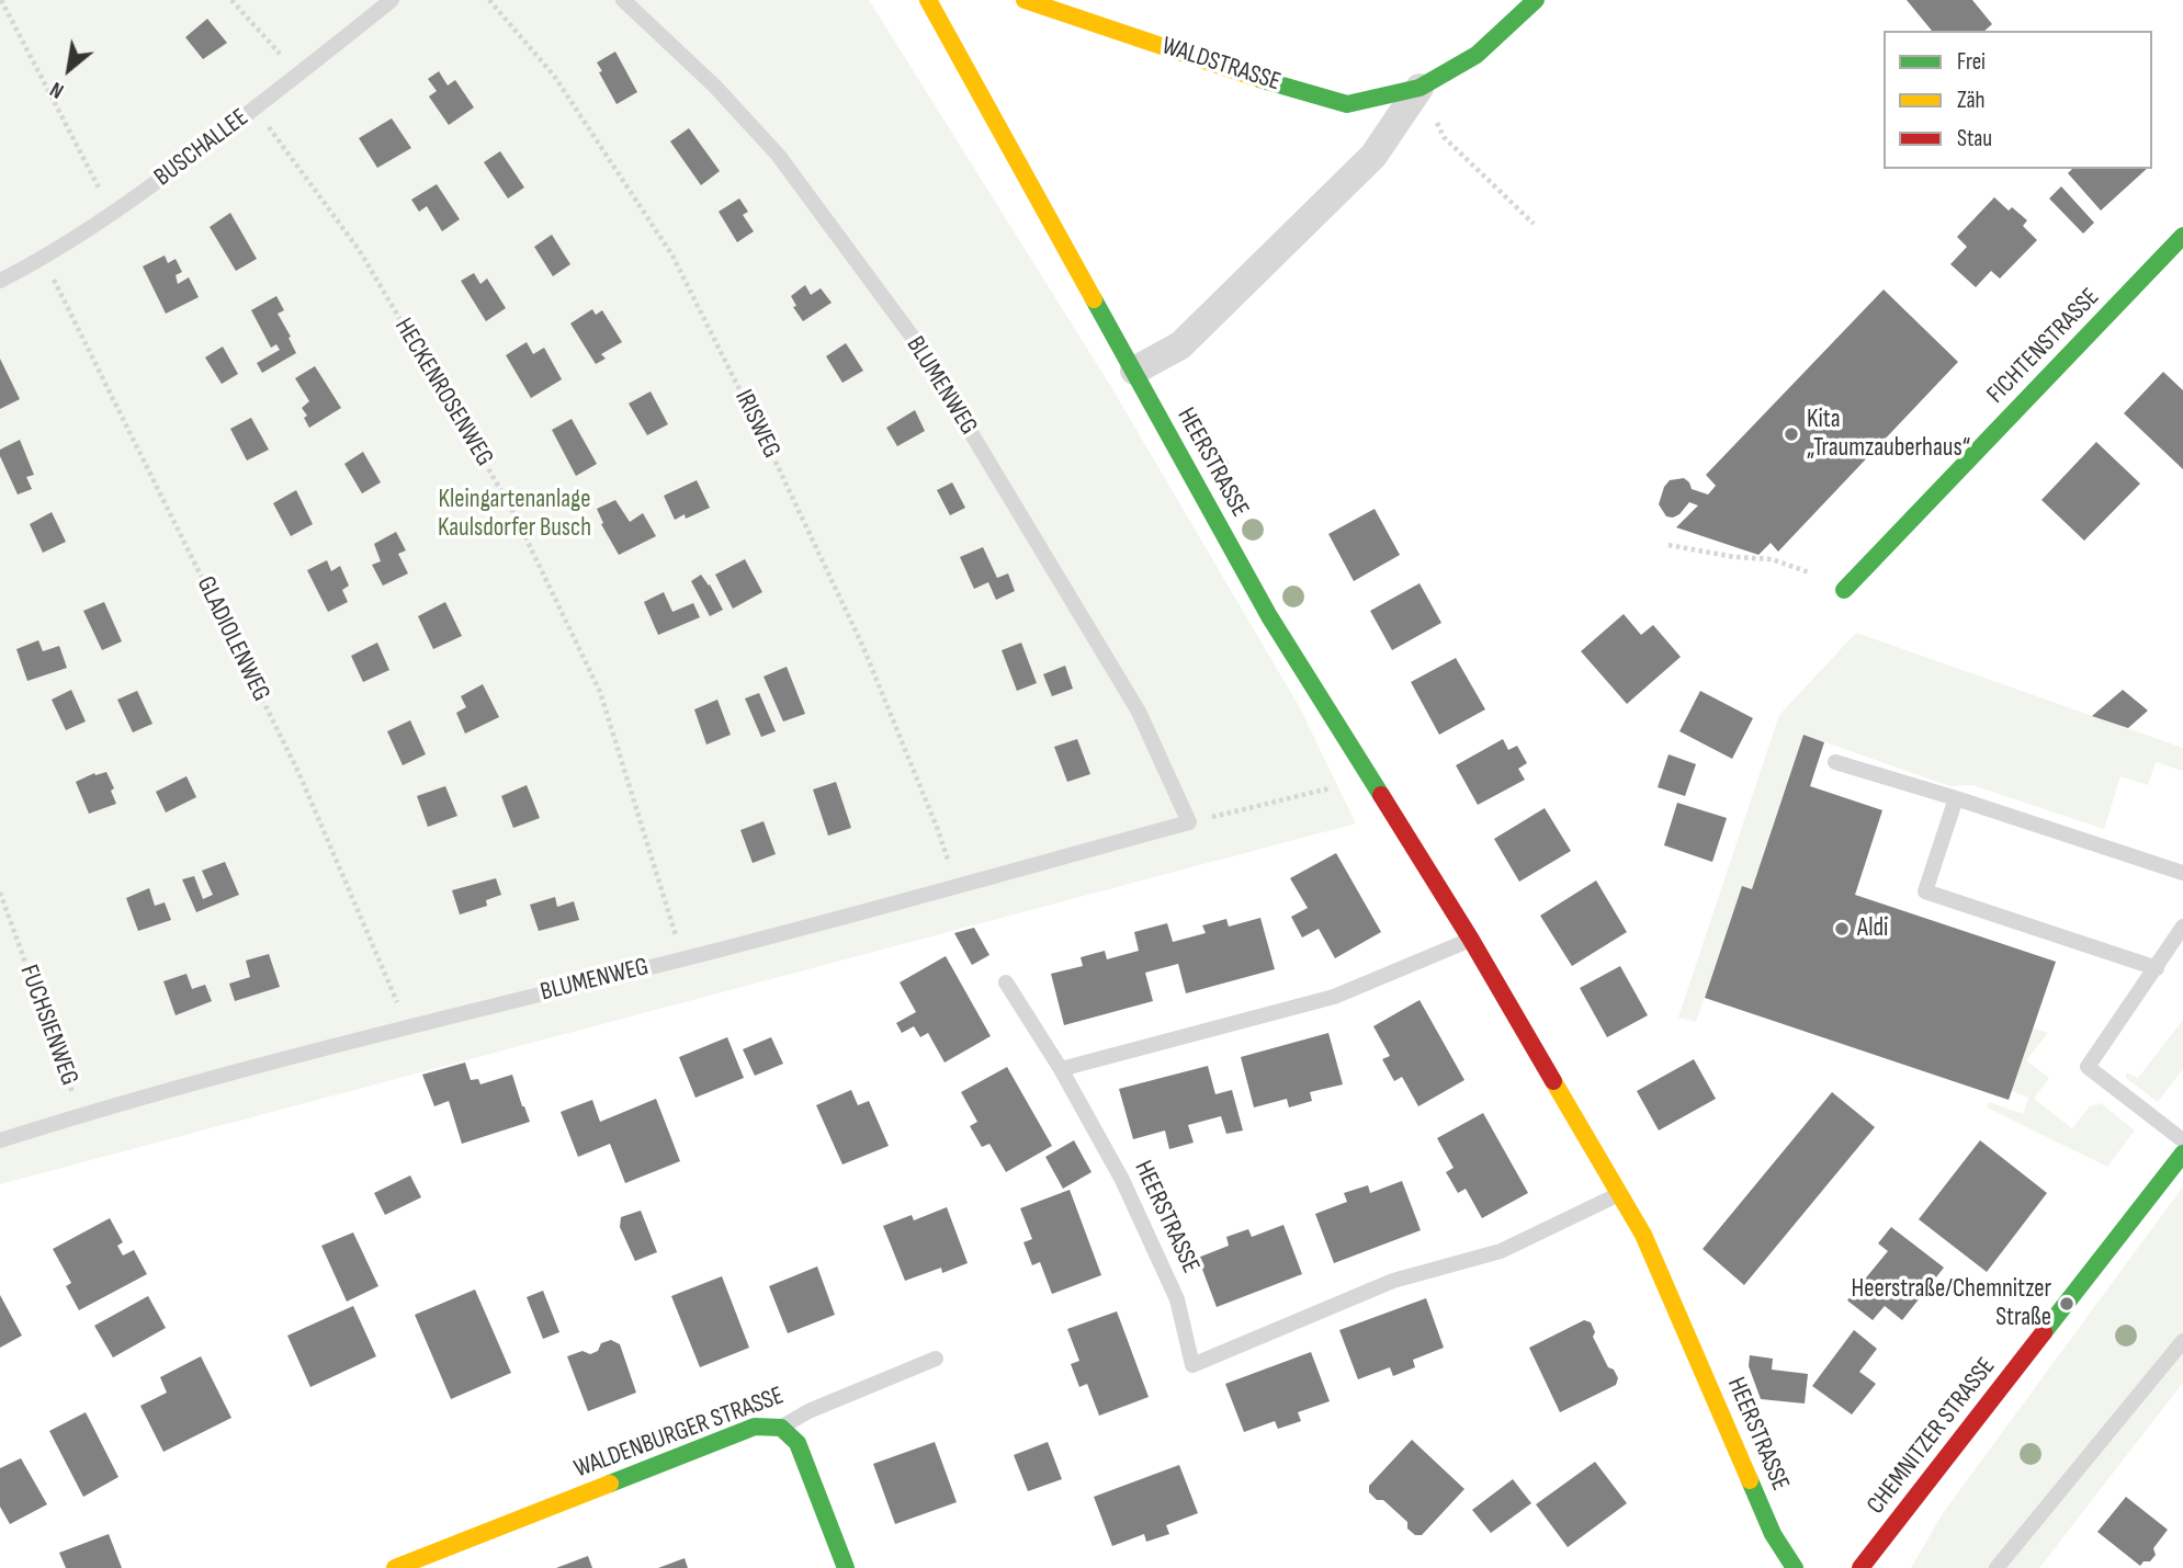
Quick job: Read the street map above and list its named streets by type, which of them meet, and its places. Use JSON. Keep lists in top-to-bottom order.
{
  "streets": {
    "street": [
      "WALDSTRASSE",
      "FICHTENSTRASSE",
      "HEERSTRASSE",
      "WALDENBURGER STRASSE",
      "CHEMNITZER STRASSE"
    ],
    "lane": ["BUSCHALLEE", "BLUMENWEG"],
    "path": [
      "HECKENROSENWEG",
      "IRISWEG",
      "GLADIOLENWEG",
      "FUCHSIENWEG"
    ]
  },
  "crossings": [
    ["WALDSTRASSE", "HEERSTRASSE"],
    ["BUSCHALLEE", "HECKENROSENWEG"],
    ["BUSCHALLEE", "GLADIOLENWEG"],
    ["BLUMENWEG", "HECKENROSENWEG"],
    ["BLUMENWEG", "IRISWEG"],
    ["BLUMENWEG", "GLADIOLENWEG"],
    ["BLUMENWEG", "FUCHSIENWEG"]
  ],
  "parks": ["Kleingartenanlage Kaulsdorfer Busch"],
  "places": ["Kita „Traumzauberhaus“", "Aldi", "Heerstraße/Chemnitzer Straße"],
  "legend": ["Frei", "Zäh", "Stau"],
  "north": "bottom left"
}
